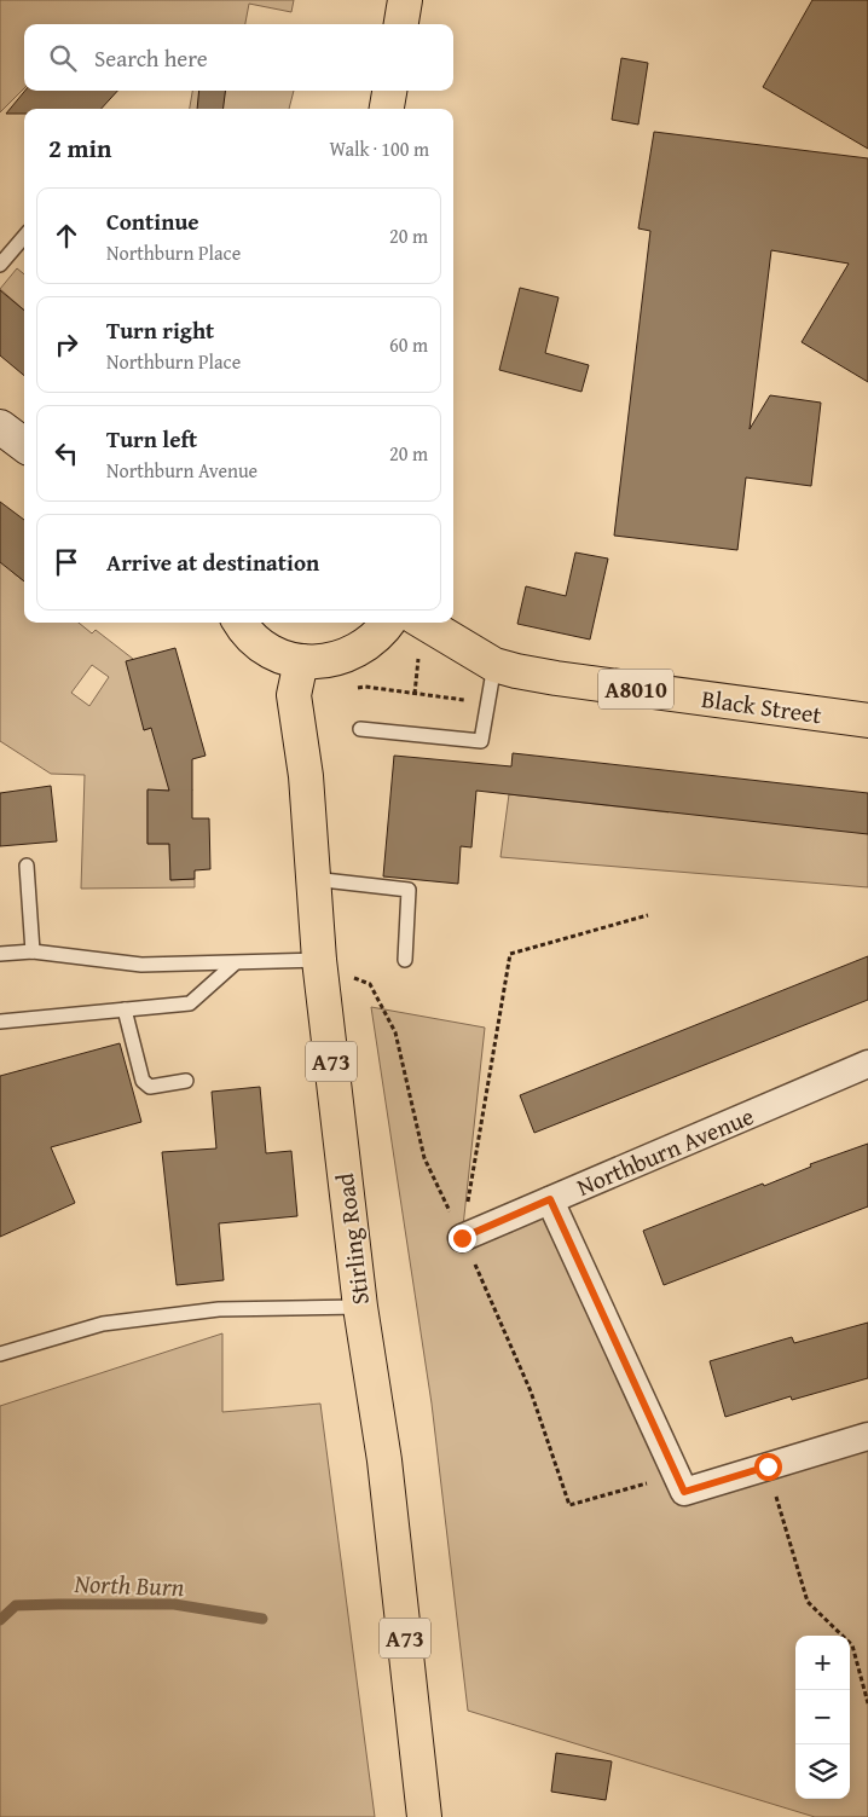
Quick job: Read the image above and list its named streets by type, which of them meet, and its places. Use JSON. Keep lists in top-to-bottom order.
{
  "streets": {
    "main road": [
      "A8010",
      "Black Street",
      "A73",
      "Stirling Road"
    ],
    "street": ["Northburn Avenue"]
  },
  "water": ["North Burn"],
  "page": {
    "search": "Search here",
    "heading": ["2 min", "Walk · 100 m"],
    "list": [
      ["Continue", "Northburn Place", "20 m"],
      ["Turn right", "Northburn Place", "60 m"],
      ["Turn left", "Northburn Avenue", "20 m"],
      "Arrive at destination"
    ],
    "map_buttons": ["+", "−"]
  }
}
